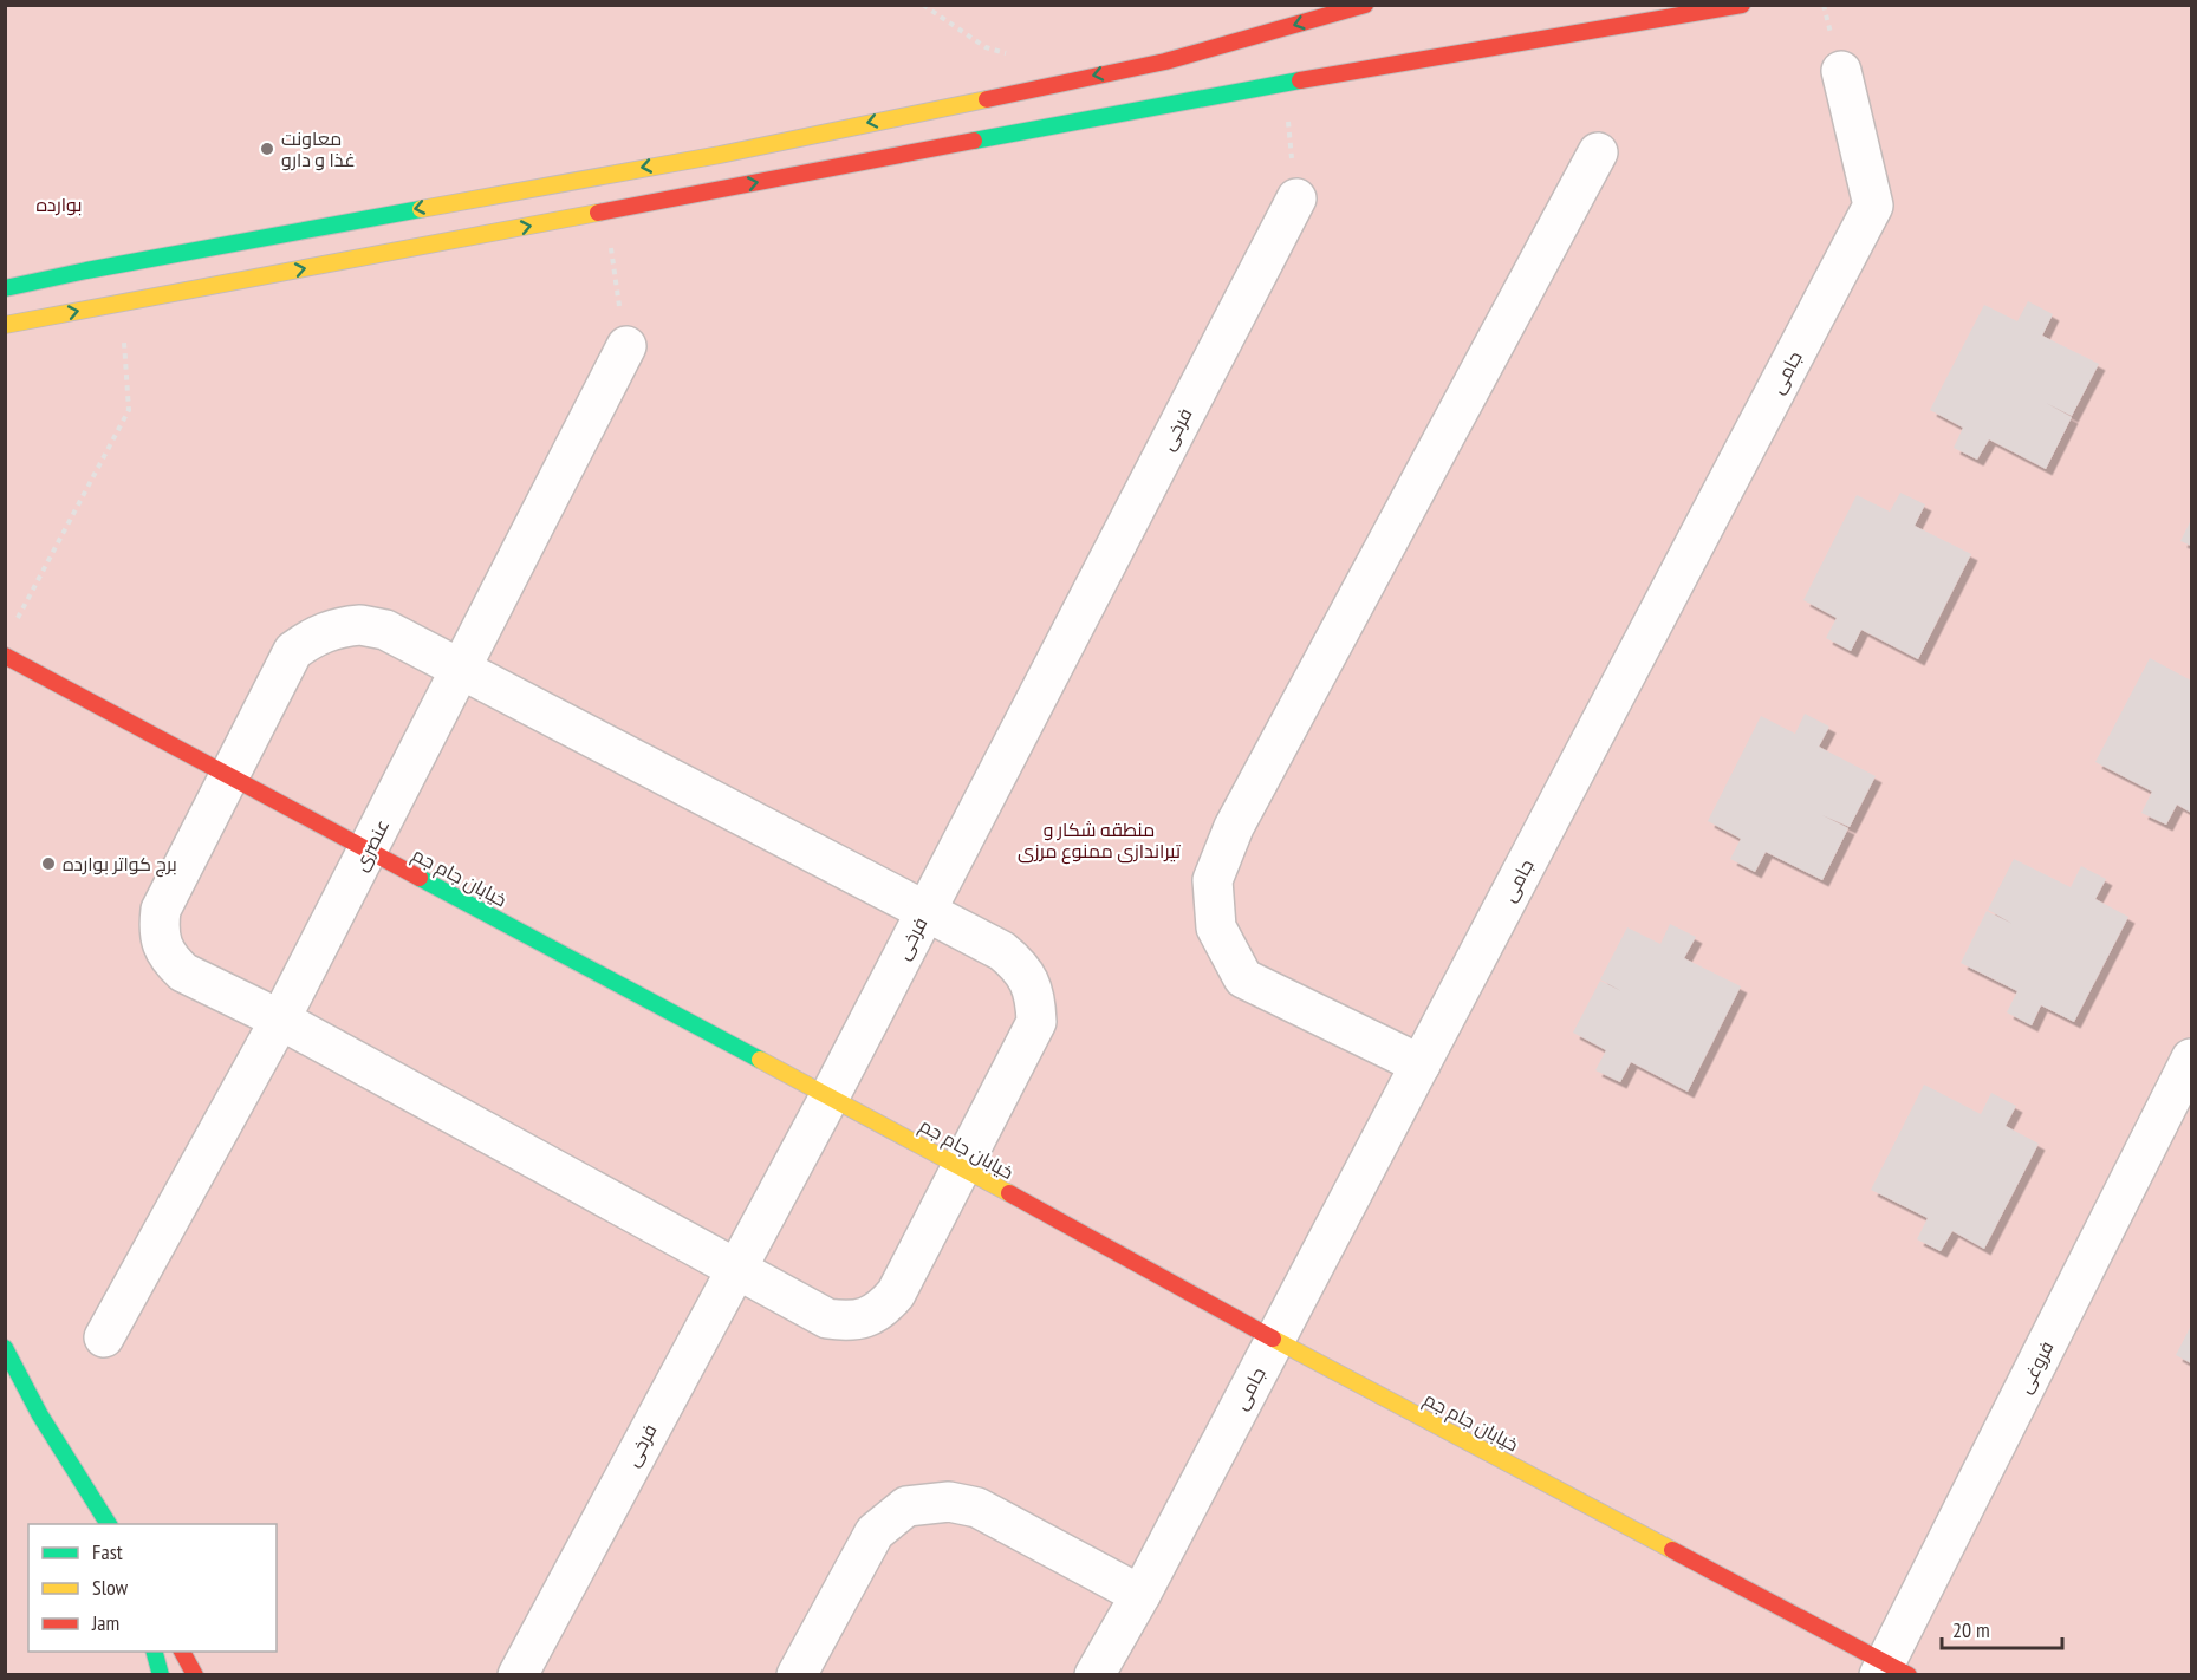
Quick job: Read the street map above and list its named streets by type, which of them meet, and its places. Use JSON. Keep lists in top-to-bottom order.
{
  "streets": {
    "main road": ["خیابان جام جم"],
    "street": [
      "جامی",
      "فرخی",
      "عنصری",
      "فروغی"
    ]
  },
  "crossings": [
    ["جامی", "خیابان جام جم"],
    ["فرخی", "خیابان جام جم"],
    ["عنصری", "خیابان جام جم"],
    ["خیابان جام جم", "فروغی"]
  ],
  "parks": ["بوارده", "منطقه شکار و تیراندازی ممنوع مرزی"],
  "places": ["معاونت غذا و دارو", "برج کواتر بوارده"],
  "legend": ["Fast", "Slow", "Jam"],
  "scale_bar": "20 m"
}
